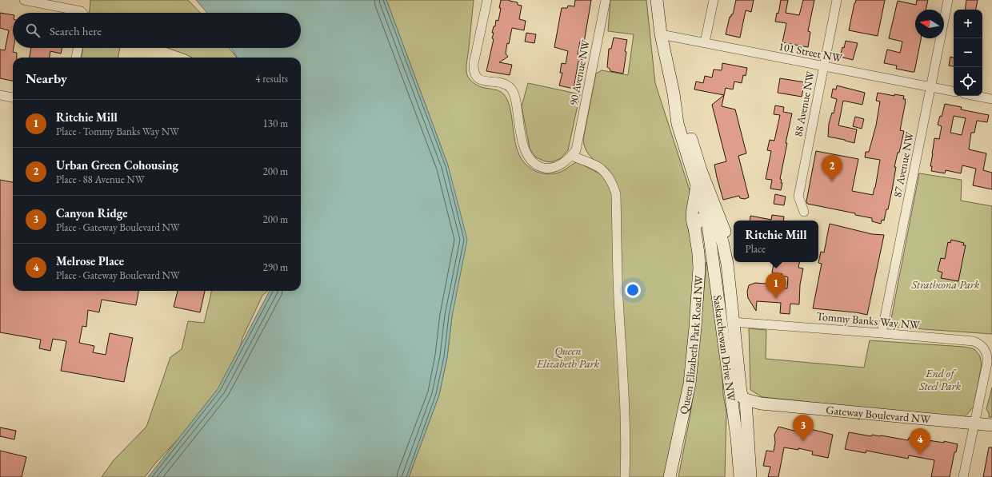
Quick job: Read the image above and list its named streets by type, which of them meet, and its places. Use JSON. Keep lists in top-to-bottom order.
{
  "streets": {
    "main road": ["Queen Elizabeth Park Road NW", "Saskatchewan Drive NW", "Gateway Boulevard NW"],
    "street": [
      "101 Street NW",
      "90 Avenue NW",
      "88 Avenue NW",
      "87 Avenue NW",
      "Tommy Banks Way NW"
    ]
  },
  "crossings": [
    ["101 Street NW", "88 Avenue NW"],
    ["101 Street NW", "87 Avenue NW"],
    ["101 Street NW", "Saskatchewan Drive NW"],
    ["87 Avenue NW", "Tommy Banks Way NW"],
    ["Tommy Banks Way NW", "Saskatchewan Drive NW"],
    ["Tommy Banks Way NW", "Gateway Boulevard NW"],
    ["Queen Elizabeth Park Road NW", "Saskatchewan Drive NW"],
    ["Saskatchewan Drive NW", "Gateway Boulevard NW"]
  ],
  "parks": ["Strathcona Park", "Queen Elizabeth Park", "End of Steel Park"],
  "north": "left",
  "page": {
    "map_buttons": ["+", "−"],
    "search": "Search here",
    "heading": ["Nearby", "4 results"],
    "list": [
      {
        "mark": "1",
        "name": "Ritchie Mill",
        "note": "Place · Tommy Banks Way NW",
        "value": "130 m"
      },
      {
        "mark": "2",
        "name": "Urban Green Cohousing",
        "note": "Place · 88 Avenue NW",
        "value": "200 m"
      },
      {
        "mark": "3",
        "name": "Canyon Ridge",
        "note": "Place · Gateway Boulevard NW",
        "value": "200 m"
      },
      {
        "mark": "4",
        "name": "Melrose Place",
        "note": "Place · Gateway Boulevard NW",
        "value": "290 m"
      }
    ],
    "pins": [
      "2",
      "1",
      "3",
      "4"
    ],
    "popup": ["Ritchie Mill", "Place"]
  }
}
